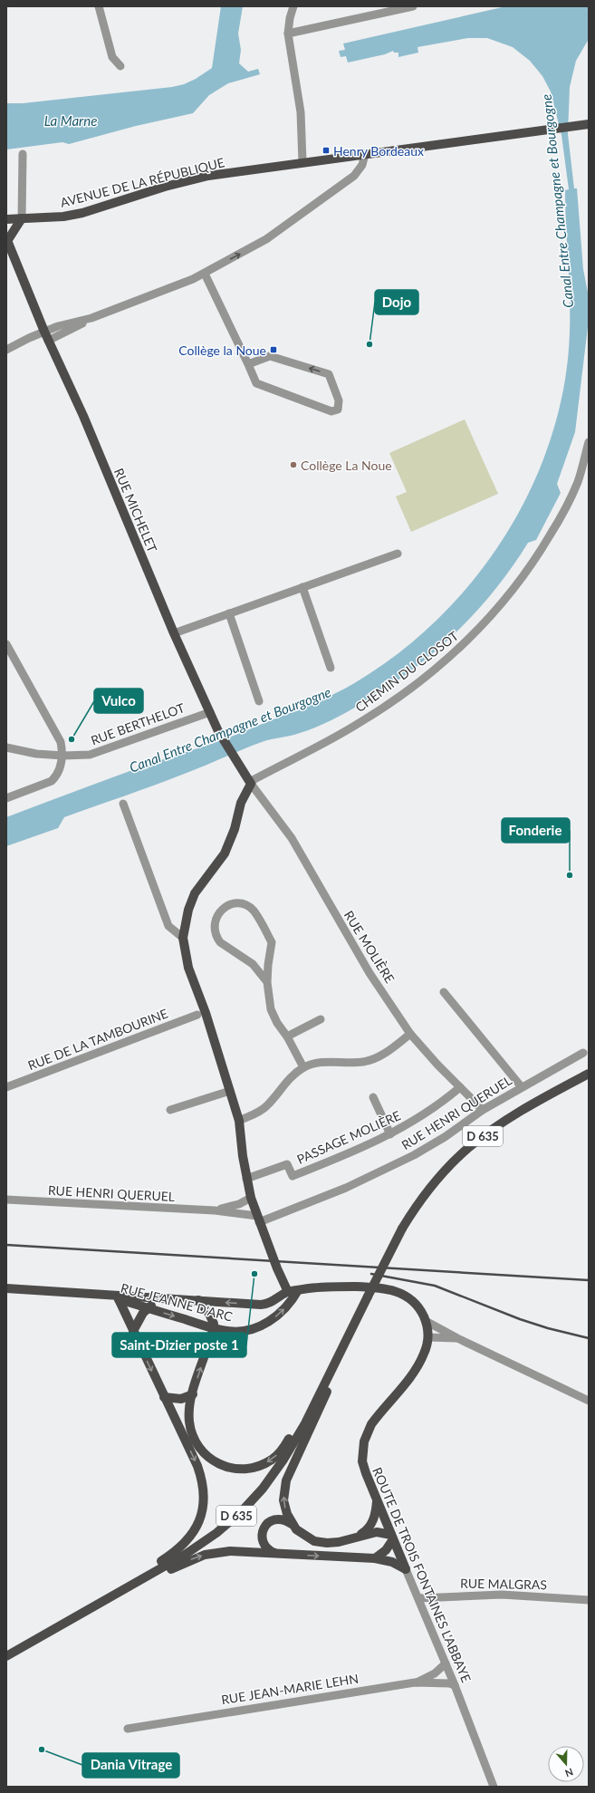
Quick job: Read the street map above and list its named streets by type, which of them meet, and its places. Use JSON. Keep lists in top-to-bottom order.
{
  "streets": {
    "main road": [
      "AVENUE DE LA RÉPUBLIQUE",
      "RUE MICHELET",
      "D 635",
      "RUE JEANNE D'ARC",
      "ROUTE DE TROIS FONTAINES L'ABBAYE"
    ],
    "street": [
      "CHEMIN DU CLOSOT",
      "RUE BERTHELOT",
      "RUE MOLIÈRE",
      "RUE DE LA TAMBOURINE",
      "RUE HENRI QUERUEL",
      "PASSAGE MOLIÈRE",
      "RUE MALGRAS",
      "RUE JEAN-MARIE LEHN"
    ]
  },
  "crossings": [
    ["AVENUE DE LA RÉPUBLIQUE", "RUE MICHELET"],
    ["RUE MICHELET", "CHEMIN DU CLOSOT"],
    ["RUE MICHELET", "RUE BERTHELOT"],
    ["RUE MICHELET", "RUE MOLIÈRE"],
    ["CHEMIN DU CLOSOT", "RUE MOLIÈRE"],
    ["RUE MOLIÈRE", "RUE HENRI QUERUEL"],
    ["RUE MOLIÈRE", "PASSAGE MOLIÈRE"],
    ["RUE JEANNE D'ARC", "ROUTE DE TROIS FONTAINES L'ABBAYE"],
    ["ROUTE DE TROIS FONTAINES L'ABBAYE", "RUE MALGRAS"],
    ["ROUTE DE TROIS FONTAINES L'ABBAYE", "RUE JEAN-MARIE LEHN"]
  ],
  "water": ["La Marne", "Canal Entre Champagne et Bourgogne"],
  "places": {
    "transit": ["Henry Bordeaux", "Collège la Noue"],
    "other": [
      "Dojo",
      "Collège La Noue",
      "Vulco",
      "Fonderie",
      "Saint-Dizier poste 1",
      "Dania Vitrage"
    ]
  },
  "north": "bottom"
}
